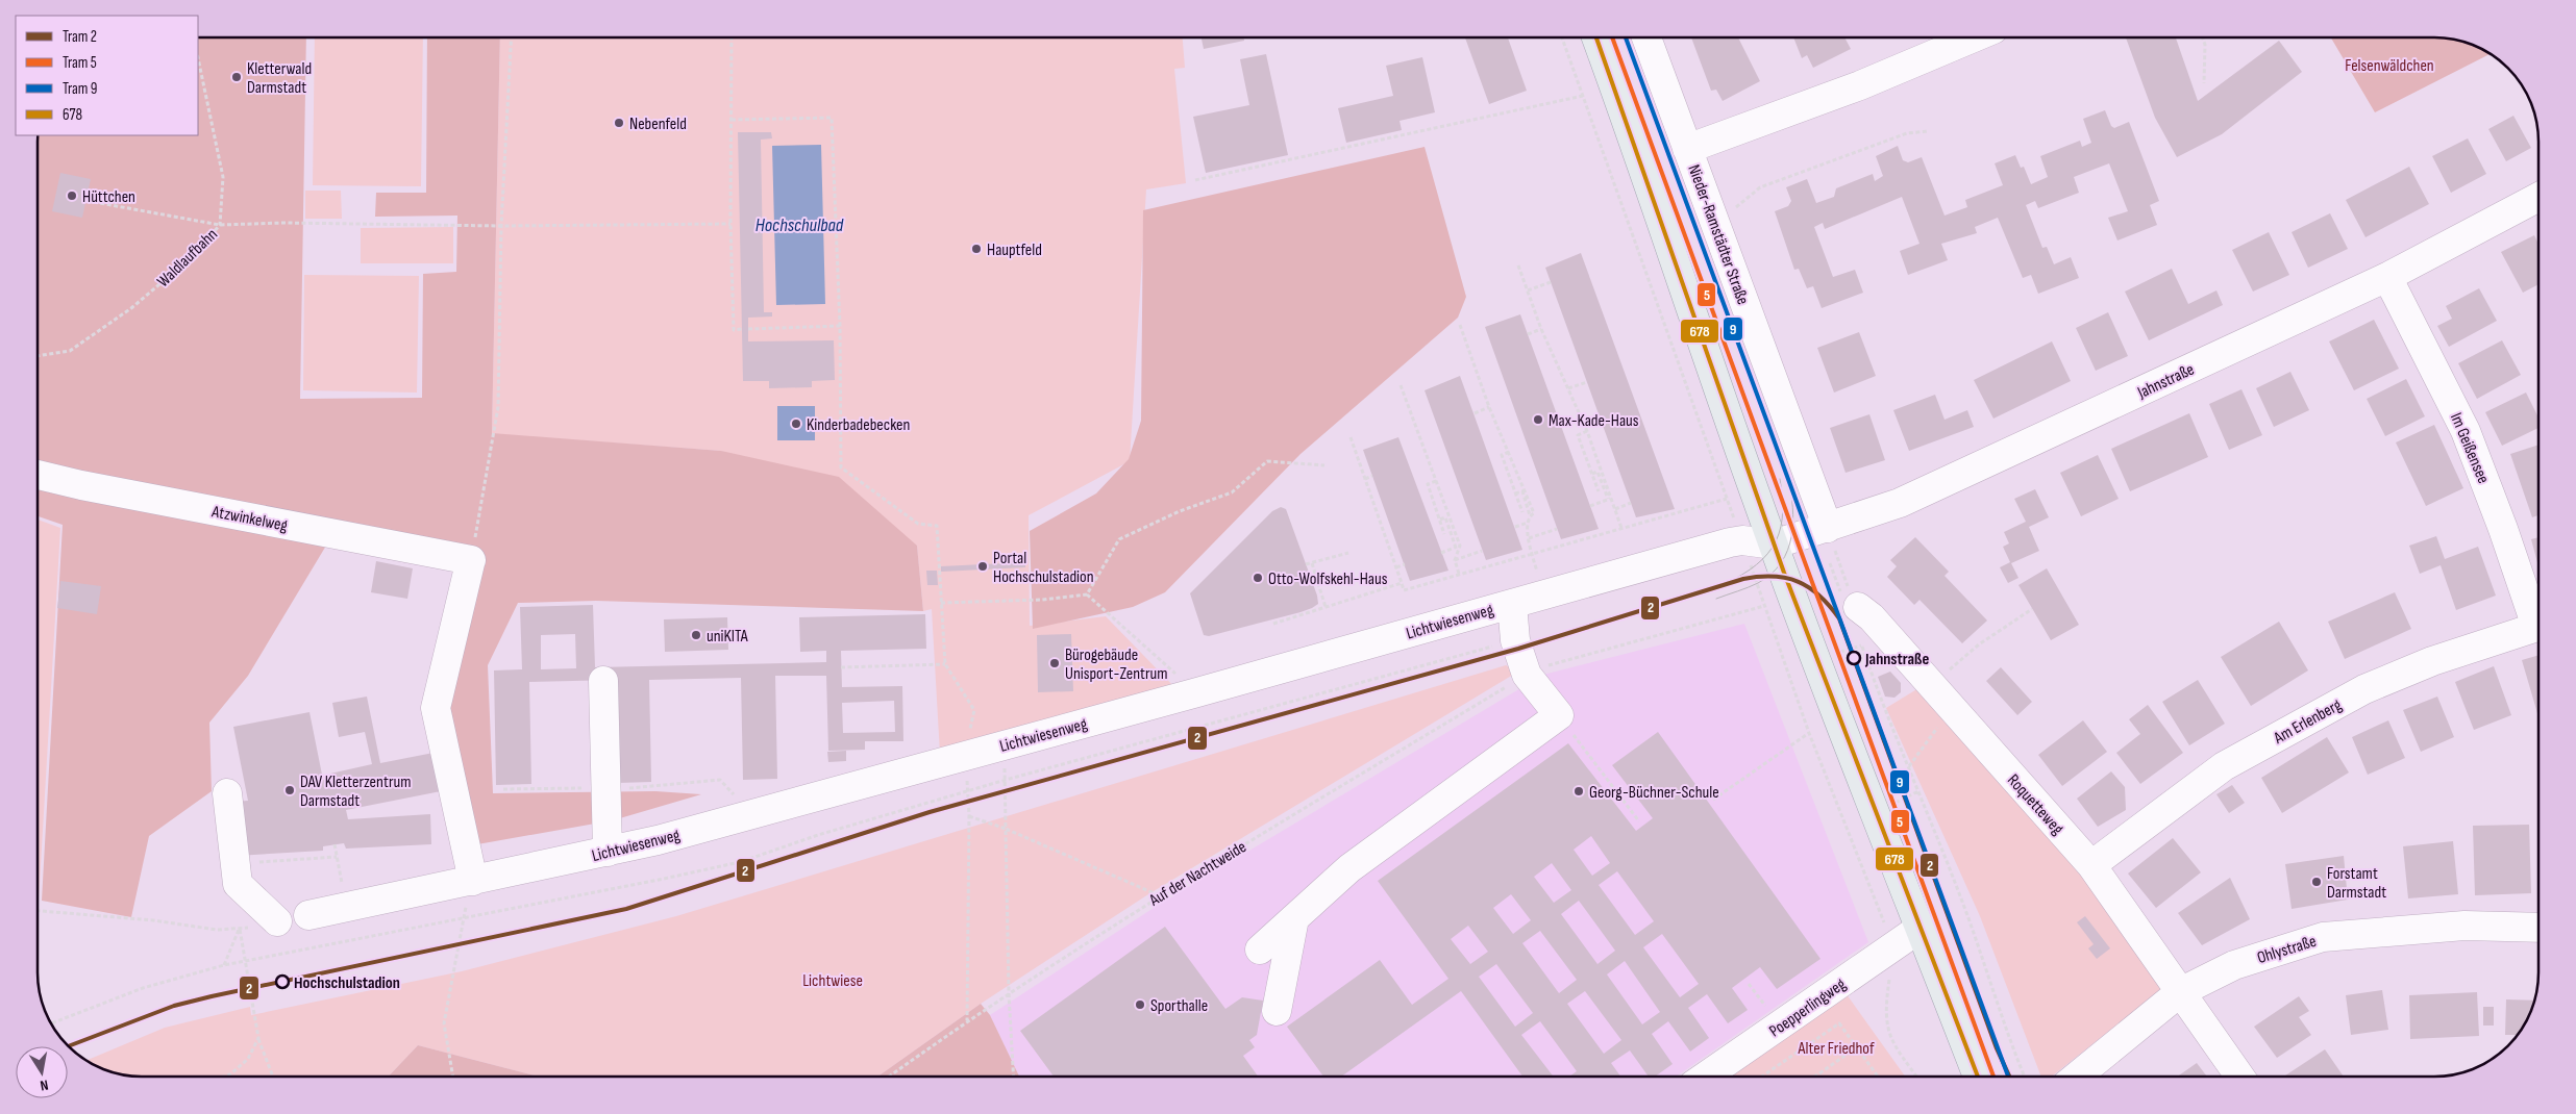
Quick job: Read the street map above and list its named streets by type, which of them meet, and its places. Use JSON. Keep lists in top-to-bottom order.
{
  "streets": {
    "street": [
      "Nieder-Ramstädter Straße",
      "Jahnstraße",
      "Im Geißensee",
      "Atzwinkelweg",
      "Lichtwiesenweg",
      "Am Erlenberg",
      "Roquetteweg",
      "Ohlystraße",
      "Poepperlingweg"
    ],
    "path": ["Waldlaufbahn", "Auf der Nachtweide"]
  },
  "crossings": [
    ["Nieder-Ramstädter Straße", "Jahnstraße"],
    ["Jahnstraße", "Im Geißensee"],
    ["Jahnstraße", "Lichtwiesenweg"],
    ["Am Erlenberg", "Roquetteweg"],
    ["Roquetteweg", "Ohlystraße"]
  ],
  "water": ["Hochschulbad"],
  "parks": ["Felsenwäldchen", "Lichtwiese", "Alter Friedhof"],
  "places": [
    "Kletterwald Darmstadt",
    "Nebenfeld",
    "Hüttchen",
    "Hauptfeld",
    "Max-Kade-Haus",
    "Kinderbadebecken",
    "Portal Hochschulstadion",
    "Otto-Wolfskehl-Haus",
    "uniKITA",
    "Jahnstraße",
    "Bürogebäude Unisport-Zentrum",
    "DAV Kletterzentrum Darmstadt",
    "Georg-Büchner-Schule",
    "Forstamt Darmstadt",
    "Hochschulstadion",
    "Sporthalle"
  ],
  "lines": [
    "tram line 5",
    "tram line 9",
    "transit line 678",
    "tram line 2"
  ],
  "legend": [
    "Tram 2",
    "Tram 5",
    "Tram 9",
    "678"
  ],
  "north": "bottom"
}
